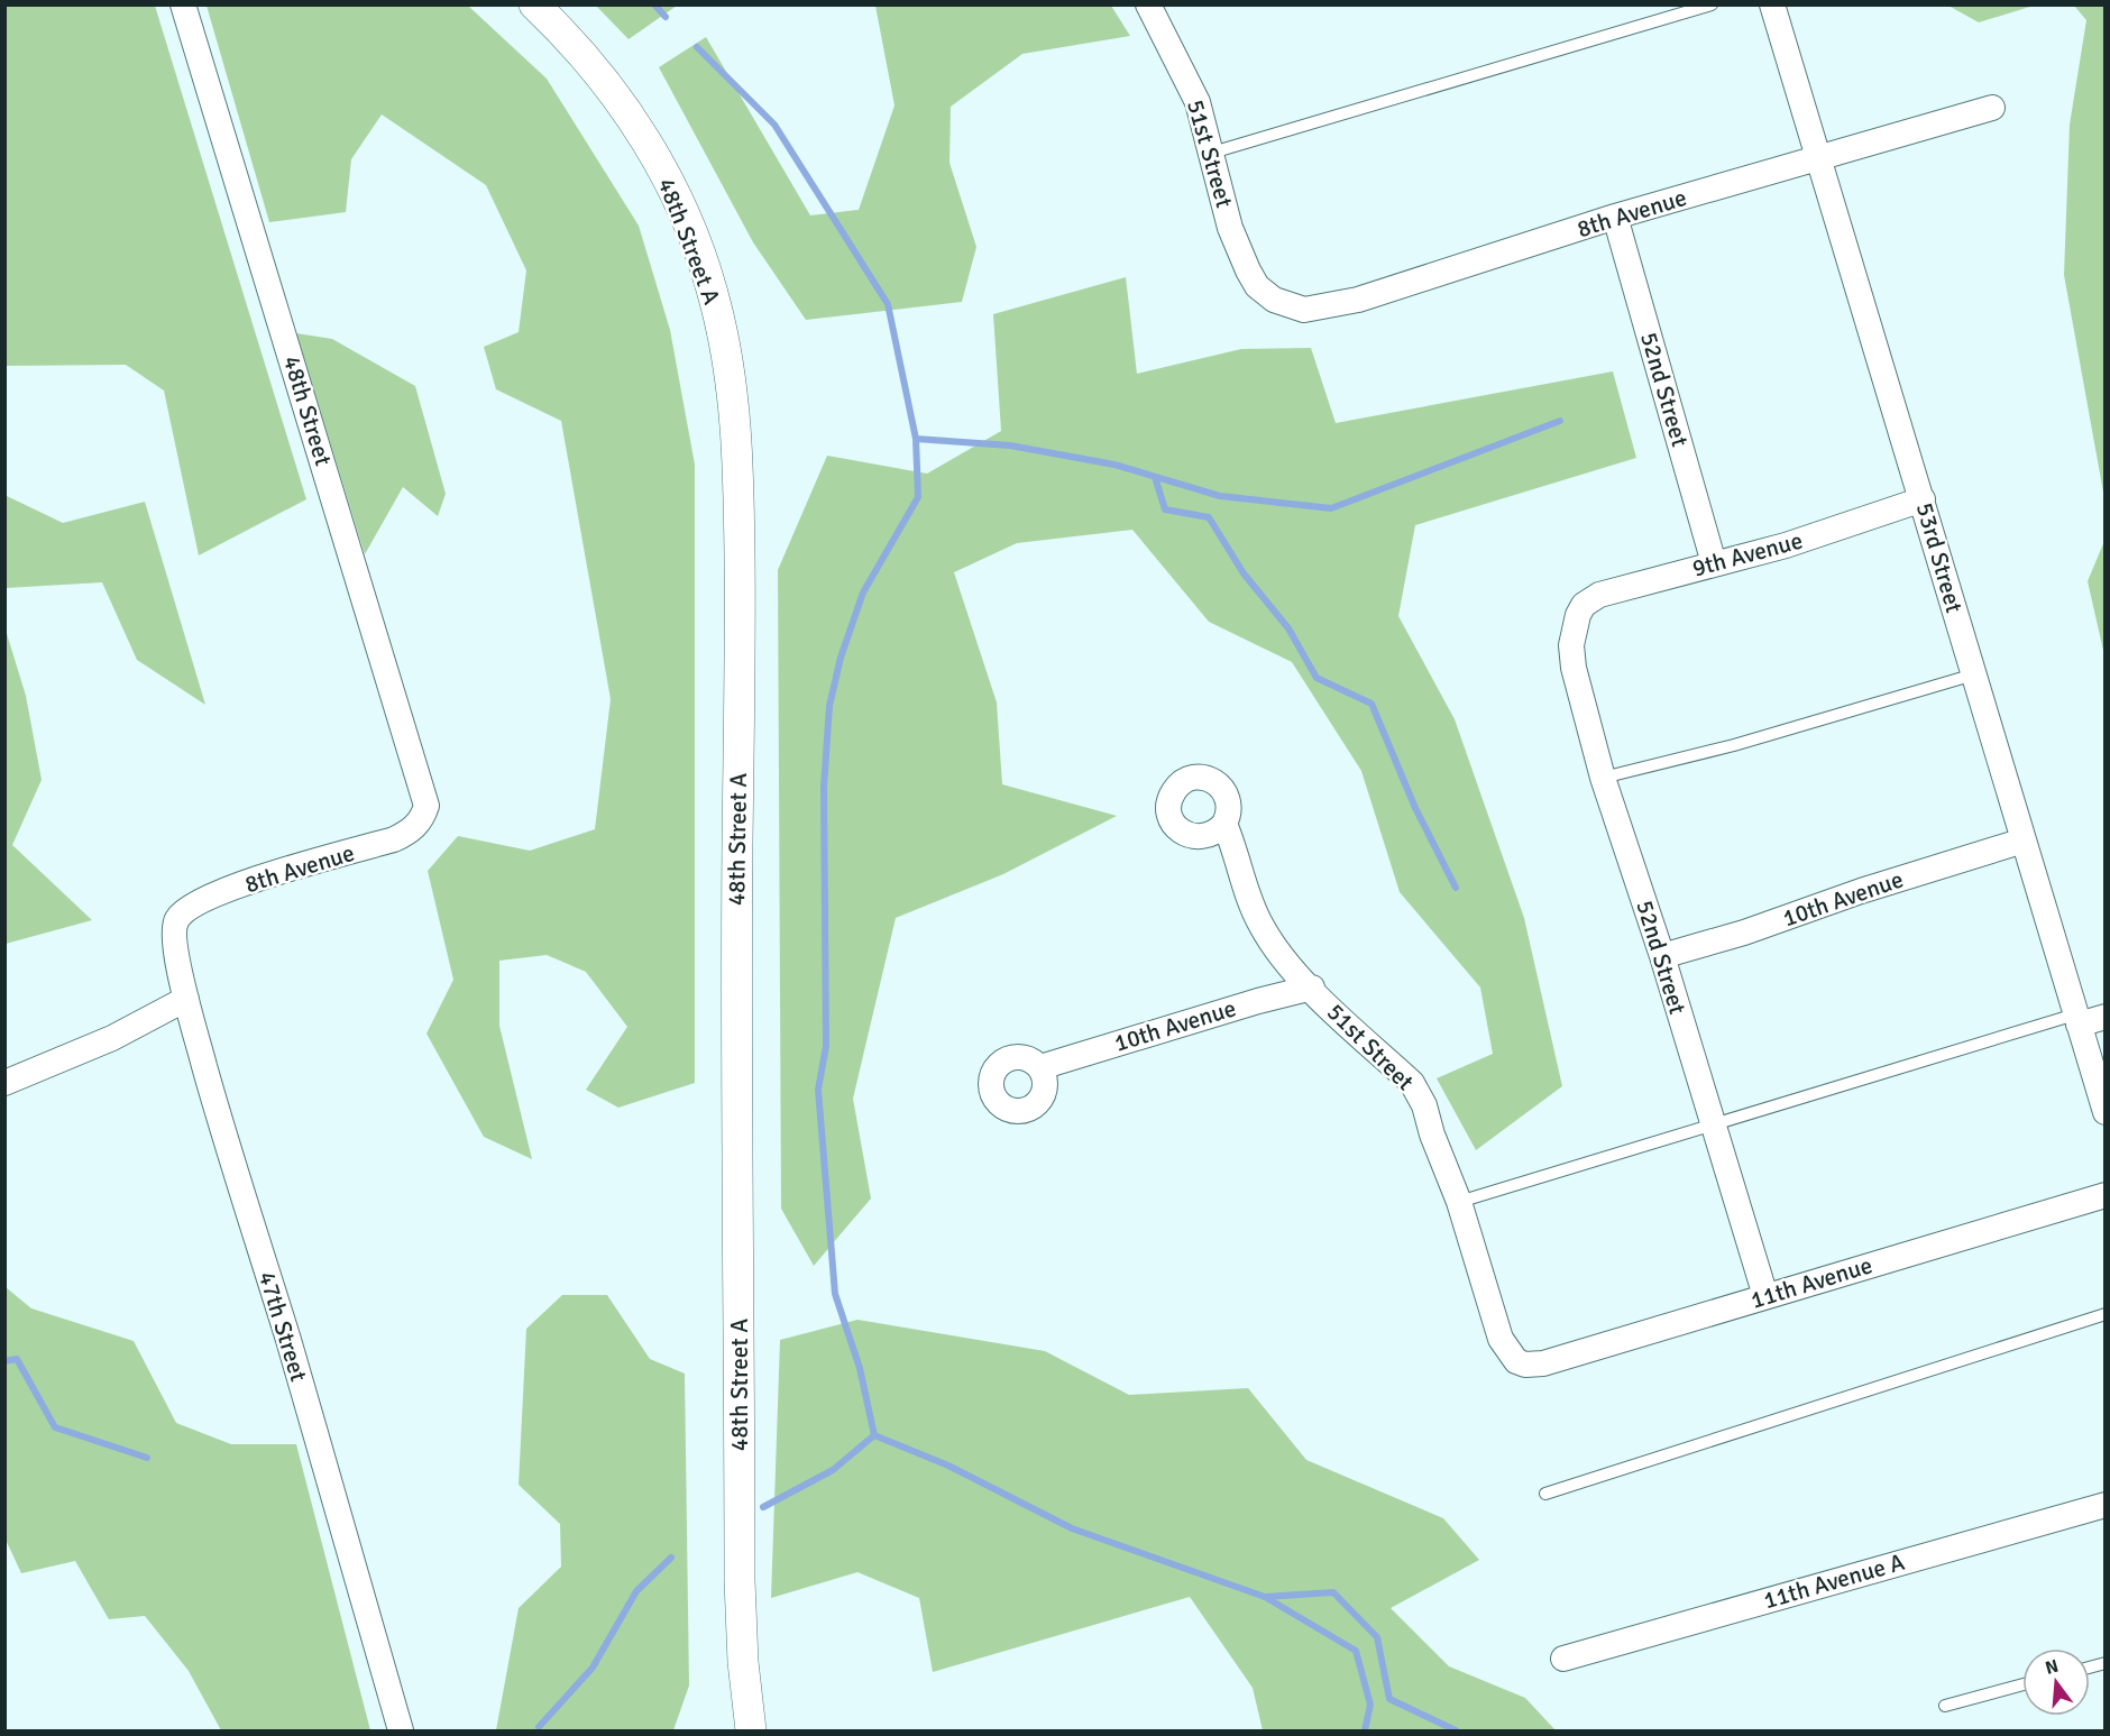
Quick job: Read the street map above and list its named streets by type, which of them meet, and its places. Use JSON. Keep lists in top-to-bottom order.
{
  "streets": {
    "street": [
      "51st Street",
      "8th Avenue",
      "48th Street A",
      "52nd Street",
      "48th Street",
      "9th Avenue",
      "53rd Street",
      "10th Avenue",
      "11th Avenue",
      "47th Street",
      "11th Avenue A"
    ]
  },
  "crossings": [
    ["51st Street", "8th Avenue"],
    ["51st Street", "10th Avenue"],
    ["51st Street", "11th Avenue"],
    ["8th Avenue", "52nd Street"],
    ["8th Avenue", "48th Street"],
    ["8th Avenue", "53rd Street"],
    ["8th Avenue", "47th Street"],
    ["52nd Street", "9th Avenue"],
    ["52nd Street", "10th Avenue"],
    ["52nd Street", "11th Avenue"],
    ["9th Avenue", "53rd Street"],
    ["53rd Street", "10th Avenue"]
  ],
  "north": "top"
}
